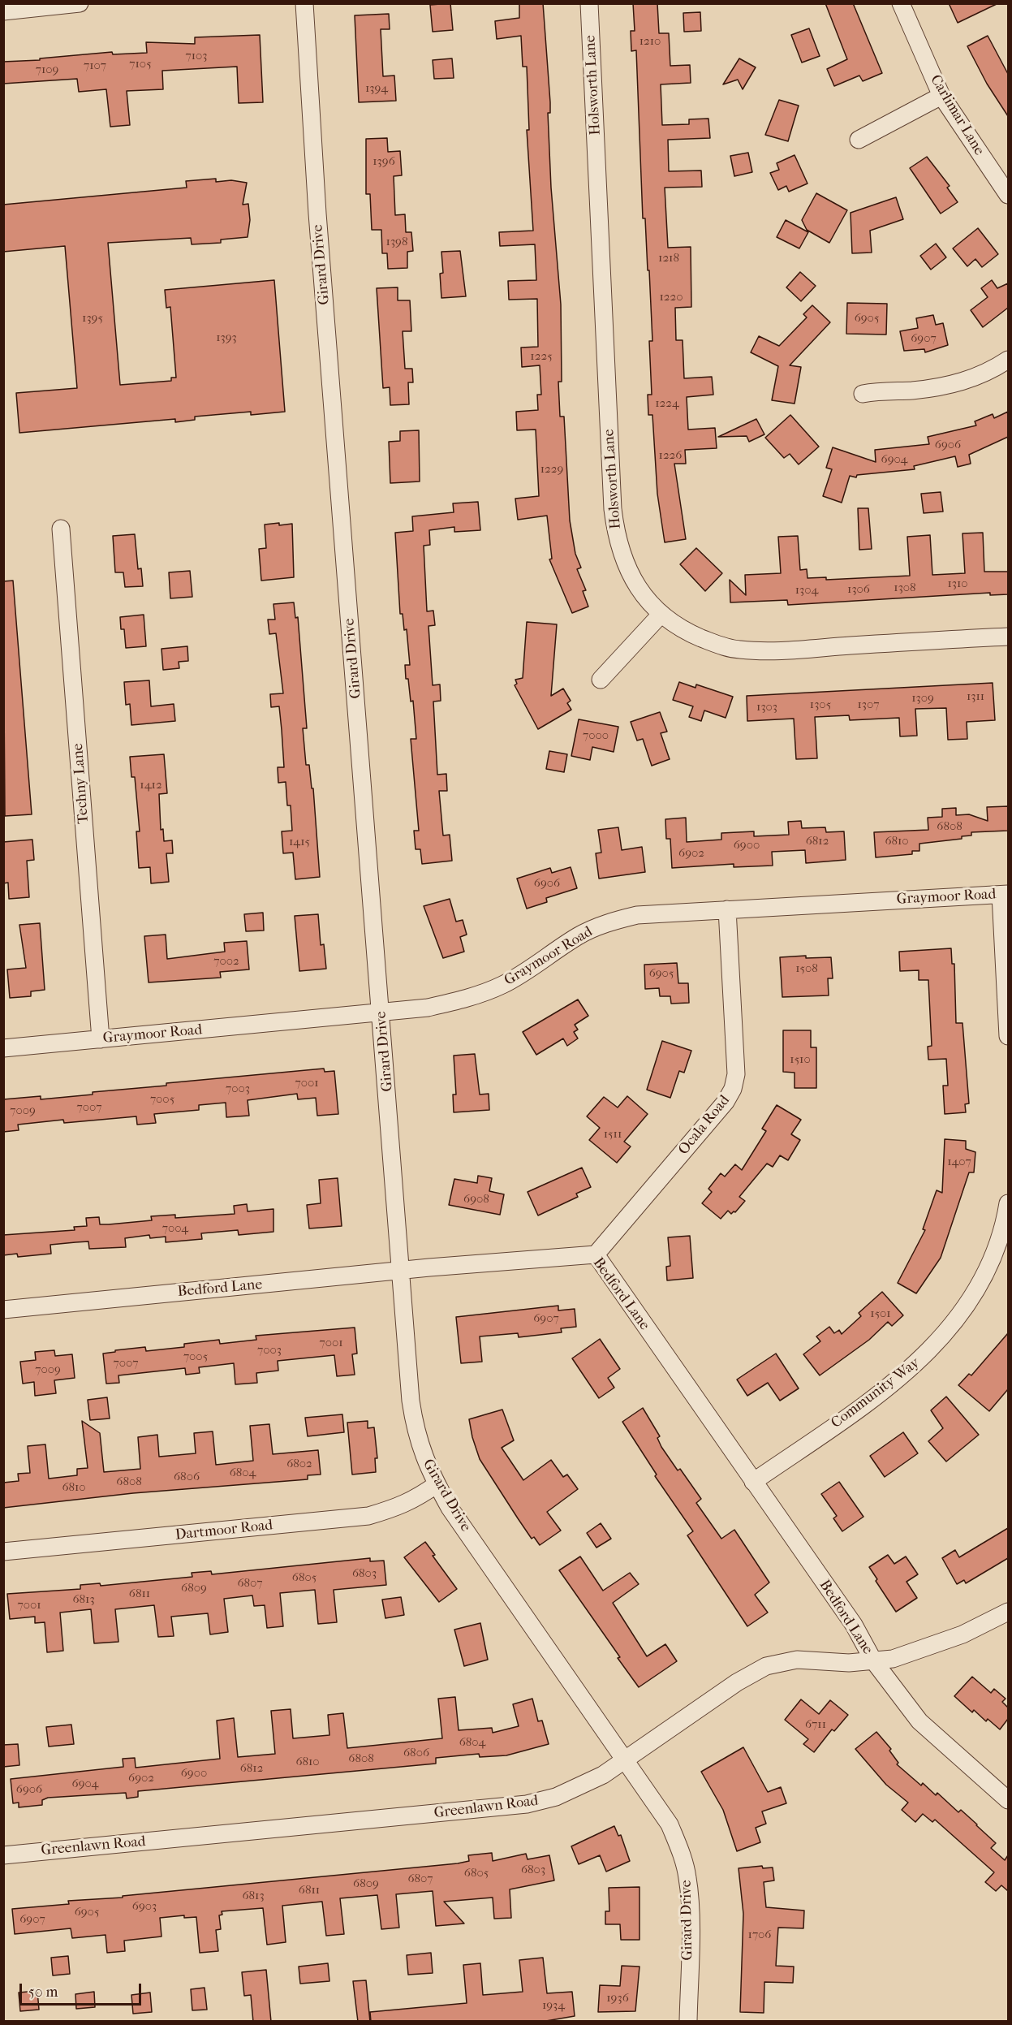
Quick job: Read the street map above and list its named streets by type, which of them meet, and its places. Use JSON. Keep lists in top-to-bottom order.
{
  "streets": {
    "street": [
      "Holsworth Lane",
      "Carlimar Lane",
      "Girard Drive",
      "Techny Lane",
      "Graymoor Road",
      "Ocala Road",
      "Bedford Lane",
      "Community Way",
      "Dartmoor Road",
      "Greenlawn Road"
    ]
  },
  "crossings": [
    ["Girard Drive", "Graymoor Road"],
    ["Girard Drive", "Bedford Lane"],
    ["Girard Drive", "Dartmoor Road"],
    ["Girard Drive", "Greenlawn Road"],
    ["Techny Lane", "Graymoor Road"],
    ["Graymoor Road", "Ocala Road"],
    ["Ocala Road", "Bedford Lane"],
    ["Bedford Lane", "Community Way"],
    ["Bedford Lane", "Greenlawn Road"]
  ],
  "house_numbers": [
    "1210",
    "7103",
    "7105",
    "7107",
    "7109",
    "1394",
    "1396",
    "1398",
    "1218",
    "1220",
    "1395",
    "6905",
    "1393",
    "6907",
    "1225",
    "1224",
    "6906",
    "1226",
    "6904",
    "1229",
    "1310",
    "1308",
    "1306",
    "1304",
    "1311",
    "1309",
    "1305",
    "1307",
    "1303",
    "7000",
    "1412",
    "6808",
    "6812",
    "6810",
    "1415",
    "6900",
    "6902",
    "6906",
    "7002",
    "1508",
    "6905",
    "1510",
    "7001",
    "7003",
    "7005",
    "7007",
    "7009",
    "1511",
    "1407",
    "6908",
    "7004",
    "1501",
    "6907",
    "7001",
    "7003",
    "7005",
    "7007",
    "7009",
    "6802",
    "6804",
    "6806",
    "6808",
    "6810",
    "6803",
    "6805",
    "6807",
    "6809",
    "6811",
    "6813",
    "7001",
    "6711",
    "6804",
    "6806",
    "6808",
    "6810",
    "6812",
    "6900",
    "6902",
    "6904",
    "6906",
    "6803",
    "6805",
    "6807",
    "6809",
    "6811",
    "6813",
    "6903",
    "6905",
    "6907",
    "1706",
    "1936",
    "1934"
  ],
  "scale_bar": "50 m"
}
